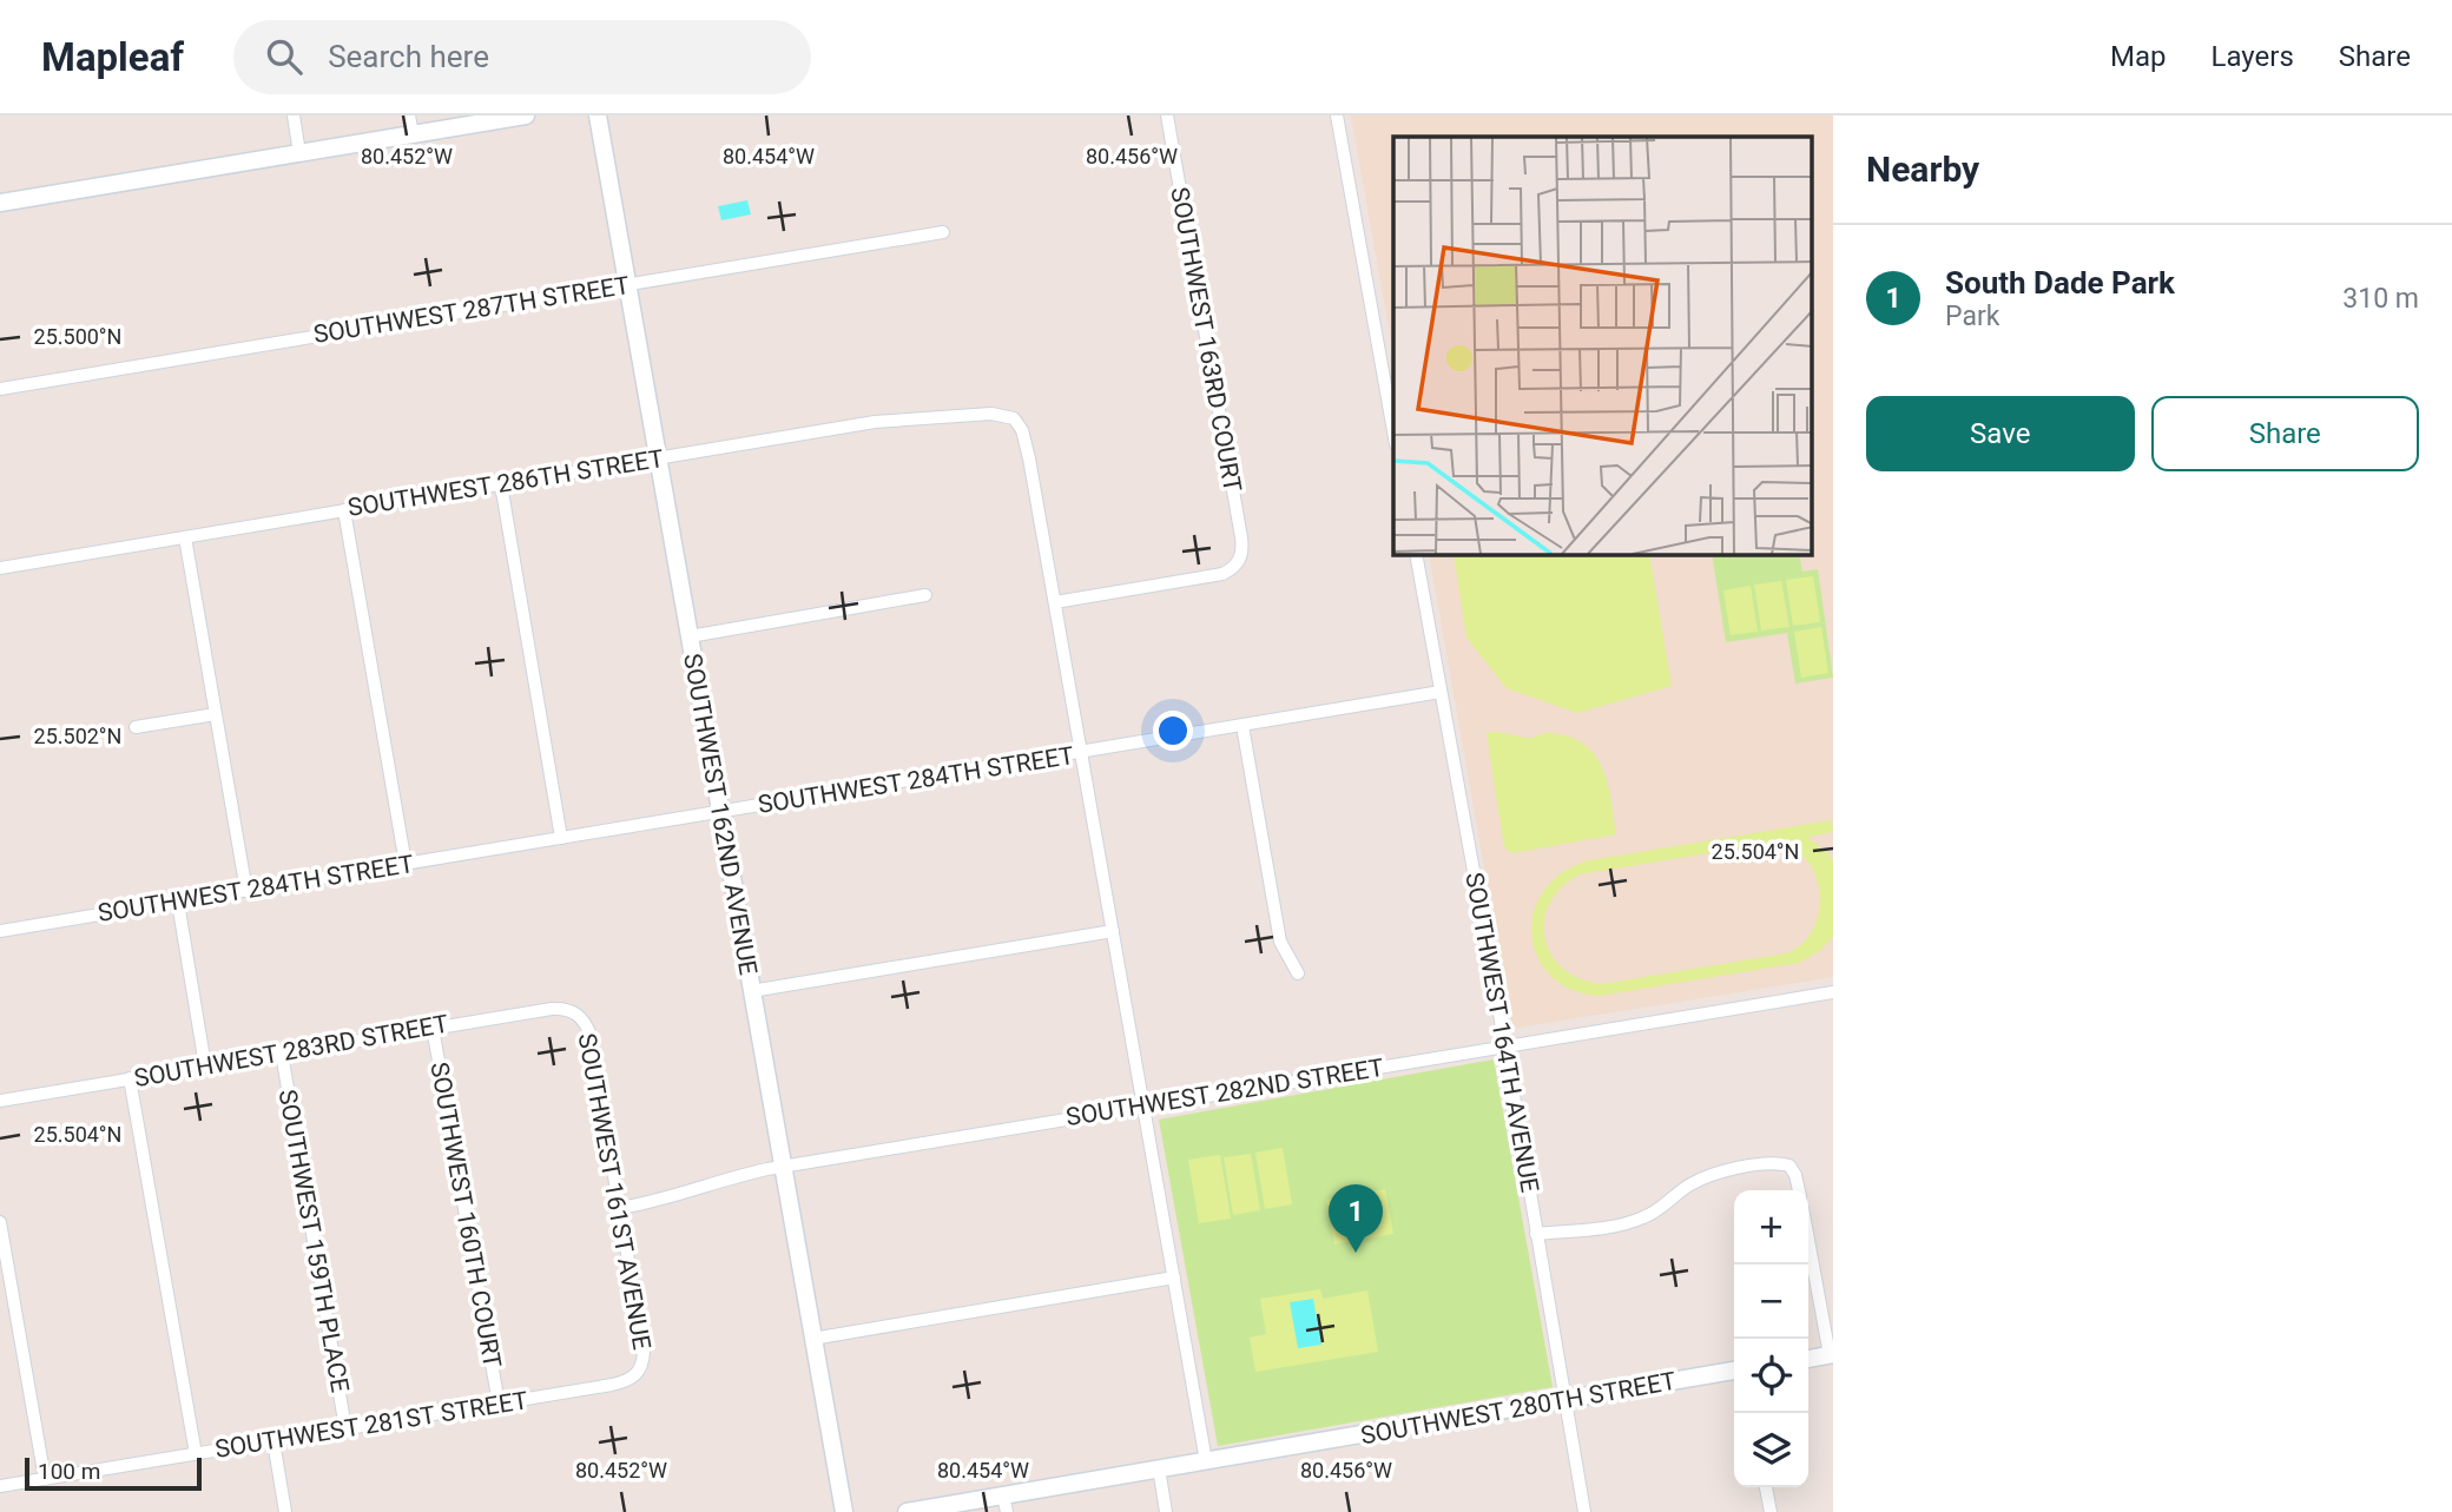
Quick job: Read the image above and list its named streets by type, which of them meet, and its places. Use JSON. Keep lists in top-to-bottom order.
{
  "streets": {
    "street": [
      "SOUTHWEST 287TH STREET",
      "SOUTHWEST 163RD COURT",
      "SOUTHWEST 286TH STREET",
      "SOUTHWEST 284TH STREET",
      "SOUTHWEST 162ND AVENUE",
      "SOUTHWEST 164TH AVENUE",
      "SOUTHWEST 283RD STREET",
      "SOUTHWEST 282ND STREET",
      "SOUTHWEST 161ST AVENUE",
      "SOUTHWEST 160TH COURT",
      "SOUTHWEST 159TH PLACE",
      "SOUTHWEST 280TH STREET",
      "SOUTHWEST 281ST STREET"
    ]
  },
  "crossings": [
    ["SOUTHWEST 287TH STREET", "SOUTHWEST 162ND AVENUE"],
    ["SOUTHWEST 163RD COURT", "SOUTHWEST 286TH STREET"],
    ["SOUTHWEST 286TH STREET", "SOUTHWEST 162ND AVENUE"],
    ["SOUTHWEST 284TH STREET", "SOUTHWEST 162ND AVENUE"],
    ["SOUTHWEST 284TH STREET", "SOUTHWEST 164TH AVENUE"],
    ["SOUTHWEST 162ND AVENUE", "SOUTHWEST 282ND STREET"],
    ["SOUTHWEST 164TH AVENUE", "SOUTHWEST 282ND STREET"],
    ["SOUTHWEST 164TH AVENUE", "SOUTHWEST 280TH STREET"],
    ["SOUTHWEST 283RD STREET", "SOUTHWEST 161ST AVENUE"],
    ["SOUTHWEST 283RD STREET", "SOUTHWEST 160TH COURT"],
    ["SOUTHWEST 283RD STREET", "SOUTHWEST 159TH PLACE"],
    ["SOUTHWEST 282ND STREET", "SOUTHWEST 161ST AVENUE"],
    ["SOUTHWEST 161ST AVENUE", "SOUTHWEST 281ST STREET"],
    ["SOUTHWEST 160TH COURT", "SOUTHWEST 281ST STREET"],
    ["SOUTHWEST 159TH PLACE", "SOUTHWEST 281ST STREET"]
  ],
  "scale_bar": "100 m",
  "page": {
    "header": "Mapleaf",
    "search": "Search here",
    "nav": ["Map", "Layers", "Share"],
    "heading": "Nearby",
    "list": [
      {
        "mark": "1",
        "name": "South Dade Park",
        "note": "Park",
        "value": "310 m"
      }
    ],
    "buttons": ["Save", "Share"],
    "pins": "1",
    "map_buttons": ["+", "−"],
    "scale": "100 m"
  },
  "coordinates": [
    "80.452°W",
    "80.454°W",
    "80.456°W",
    "25.500°N",
    "25.502°N",
    "25.504°N"
  ]
}
